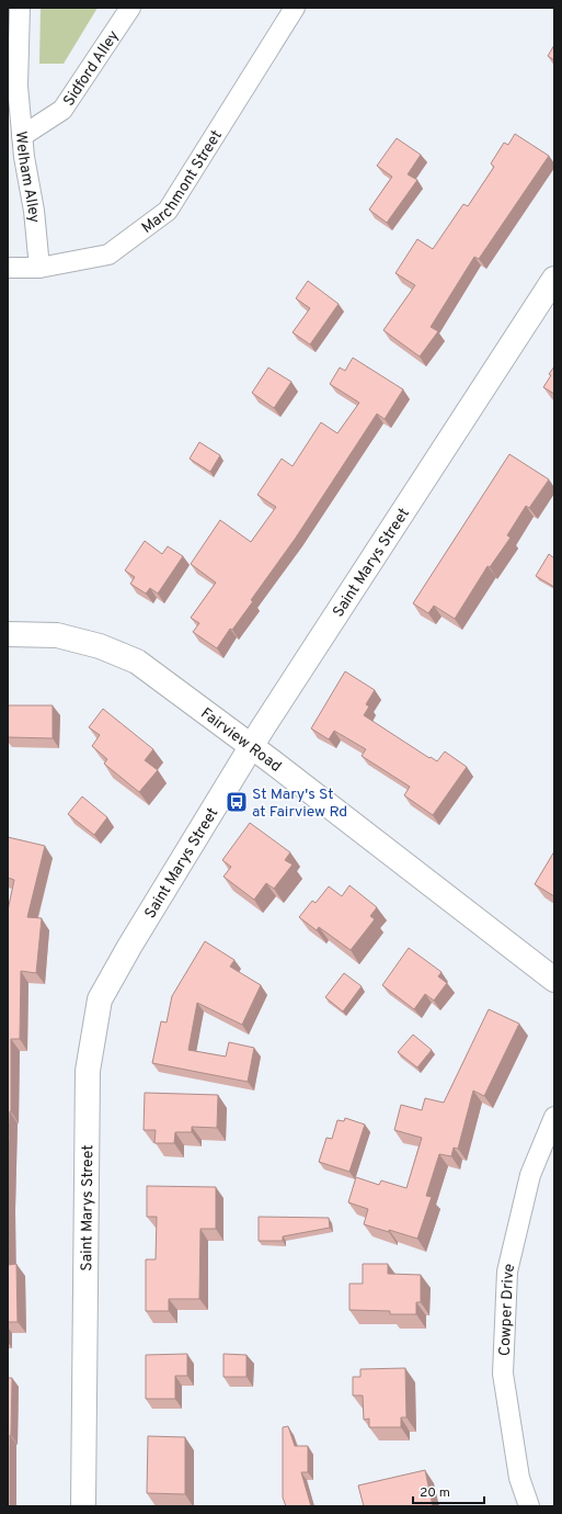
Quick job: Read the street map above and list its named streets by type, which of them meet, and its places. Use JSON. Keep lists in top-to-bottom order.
{
  "streets": {
    "main road": ["Saint Marys Street", "Fairview Road"],
    "street": [
      "Sidford Alley",
      "Welham Alley",
      "Marchmont Street",
      "Cowper Drive"
    ]
  },
  "crossings": [
    ["Sidford Alley", "Welham Alley"],
    ["Welham Alley", "Marchmont Street"],
    ["Saint Marys Street", "Fairview Road"]
  ],
  "places": {
    "bus stop": ["St Mary's St at Fairview Rd"]
  },
  "scale_bar": "20 m"
}
